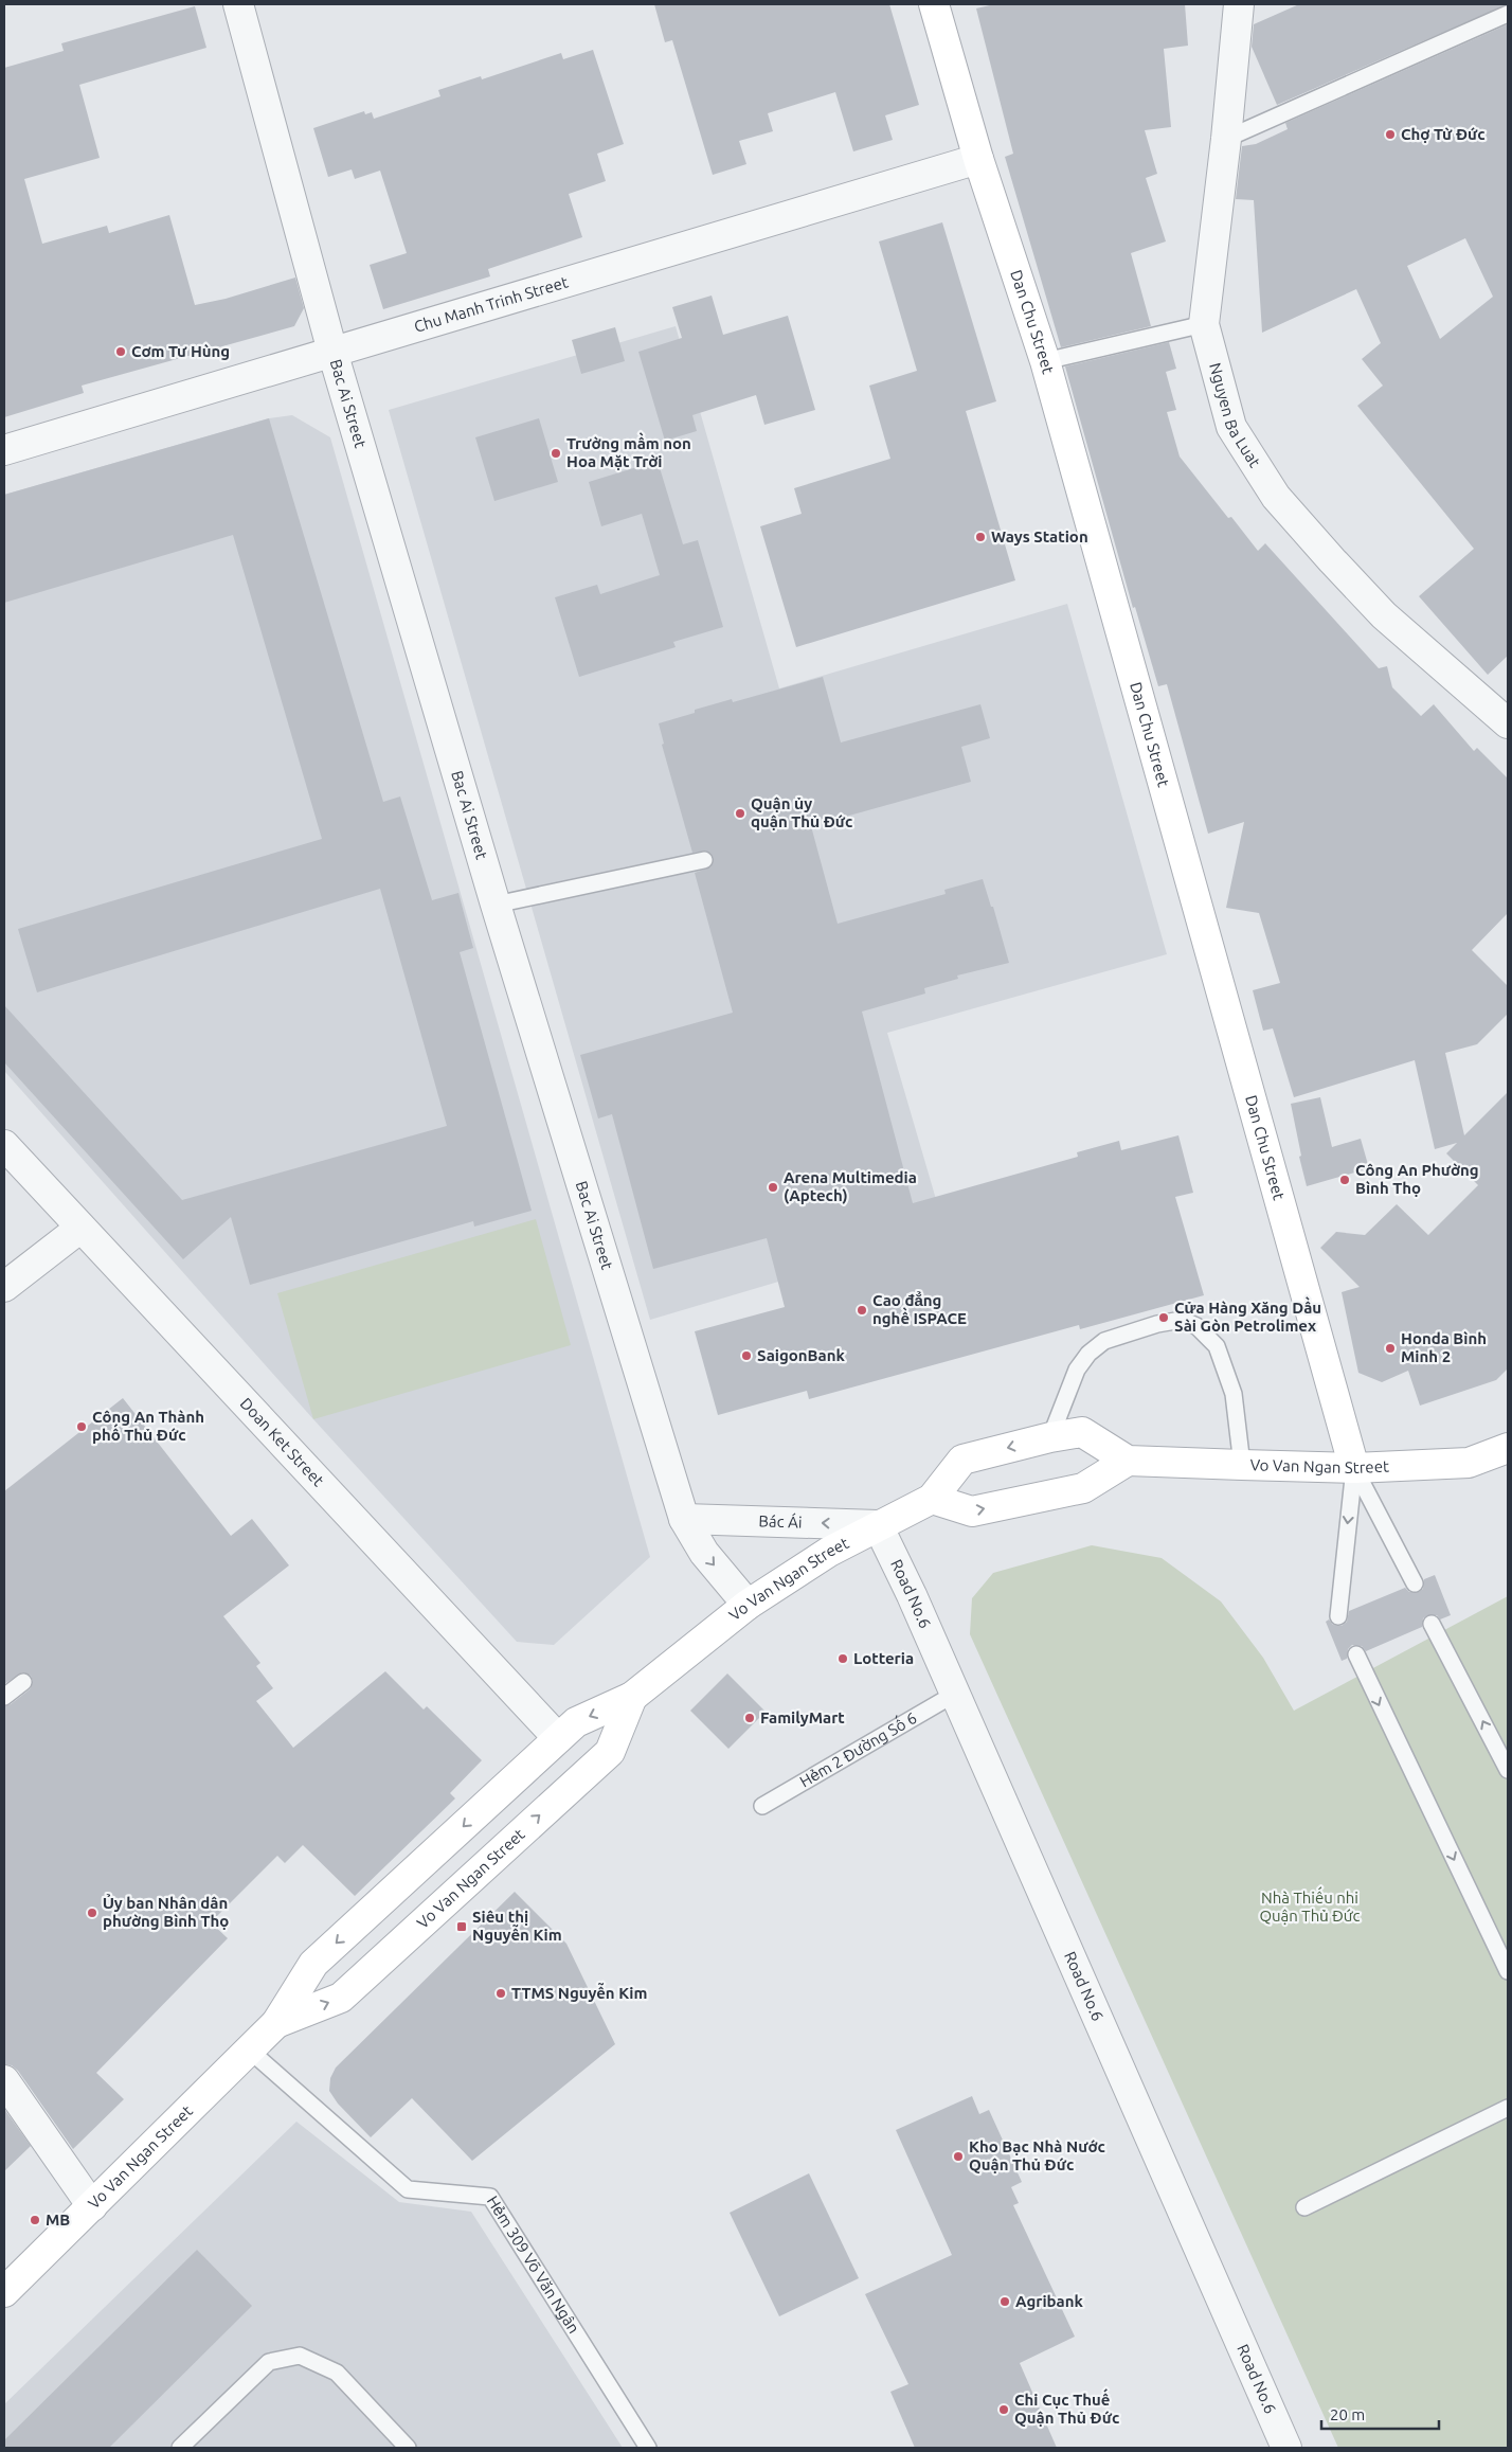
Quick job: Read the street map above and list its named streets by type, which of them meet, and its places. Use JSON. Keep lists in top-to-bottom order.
{
  "streets": {
    "main road": ["Dan Chu Street", "Vo Van Ngan Street"],
    "street": [
      "Chu Manh Trinh Street",
      "Bac Ai Street",
      "Nguyen Ba Luat",
      "Doan Ket Street",
      "Bác Ái",
      "Road No.6"
    ],
    "lane": ["Hẻm 2 Đường Số 6", "Hẻm 309 Võ Văn Ngân"]
  },
  "crossings": [
    ["Chu Manh Trinh Street", "Dan Chu Street"],
    ["Chu Manh Trinh Street", "Bac Ai Street"],
    ["Dan Chu Street", "Vo Van Ngan Street"],
    ["Bac Ai Street", "Vo Van Ngan Street"],
    ["Bac Ai Street", "Bác Ái"],
    ["Doan Ket Street", "Vo Van Ngan Street"],
    ["Vo Van Ngan Street", "Bác Ái"],
    ["Vo Van Ngan Street", "Road No.6"],
    ["Vo Van Ngan Street", "Hẻm 309 Võ Văn Ngân"],
    ["Bác Ái", "Road No.6"],
    ["Road No.6", "Hẻm 2 Đường Số 6"]
  ],
  "one_way": ["Bác Ái"],
  "parks": ["Nhà Thiếu nhi Quận Thủ Đức"],
  "places": {
    "other": [
      "Chợ Từ Đức",
      "Cơm Tư Hùng",
      "Trường mầm non Hoa Mặt Trời",
      "Ways Station",
      "Quận ủy quận Thủ Đức",
      "Công An Phường Bình Thọ",
      "Arena Multimedia (Aptech)",
      "Cao đẳng nghề ISPACE",
      "Cửa Hàng Xăng Dầu Sài Gòn Petrolimex",
      "Honda Bình Minh 2",
      "SaigonBank",
      "Công An Thành phố Thủ Đức",
      "Lotteria",
      "FamilyMart",
      "Ủy ban Nhân dân phường Bình Thọ",
      "TTMS Nguyễn Kim",
      "Kho Bạc Nhà Nước Quận Thủ Đức",
      "MB",
      "Agribank",
      "Chi Cục Thuế Quận Thủ Đức"
    ],
    "transit": ["Siêu thị Nguyễn Kim"]
  },
  "scale_bar": "20 m"
}
